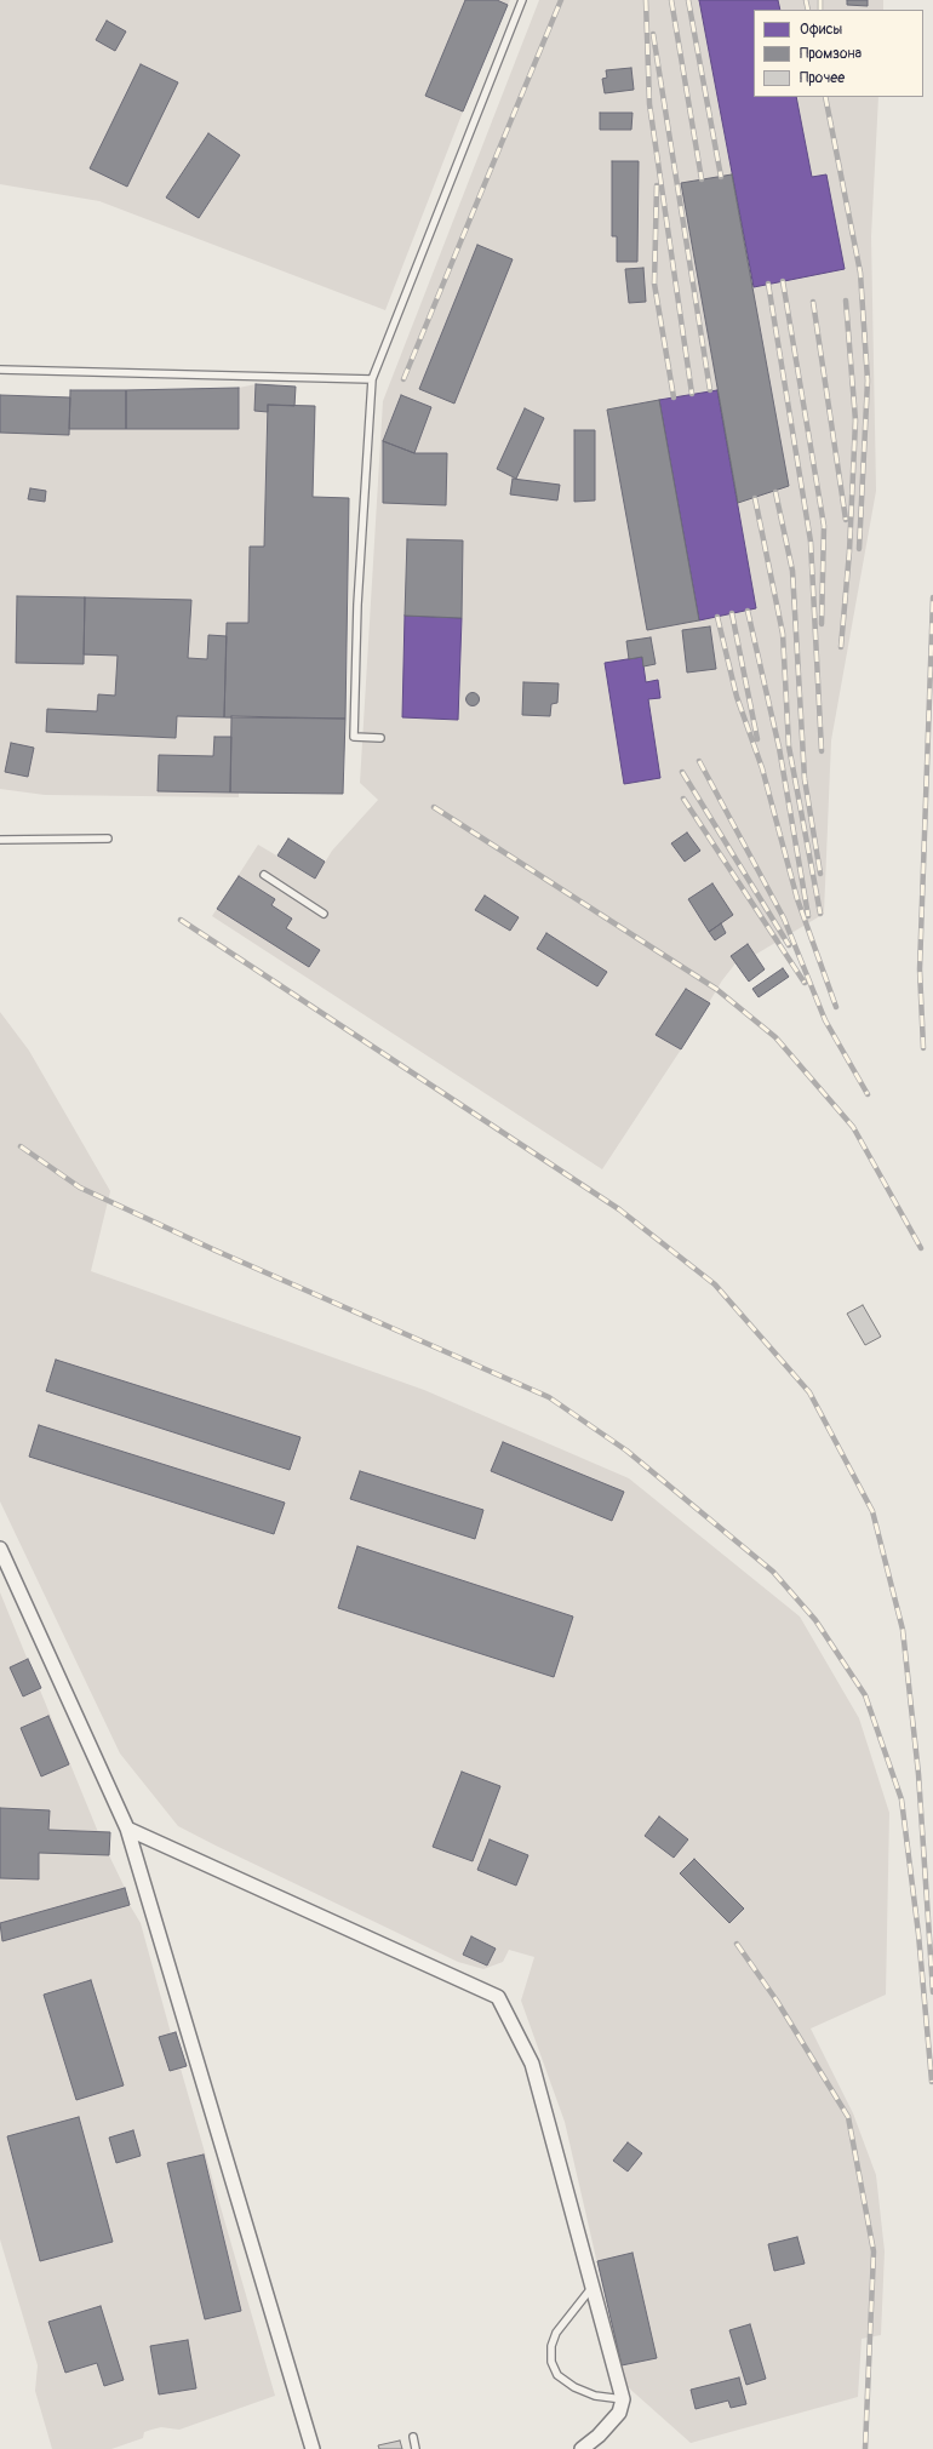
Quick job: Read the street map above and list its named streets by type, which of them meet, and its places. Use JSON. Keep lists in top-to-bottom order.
{
  "legend": ["Офисы", "Промзона", "Прочее"]
}
